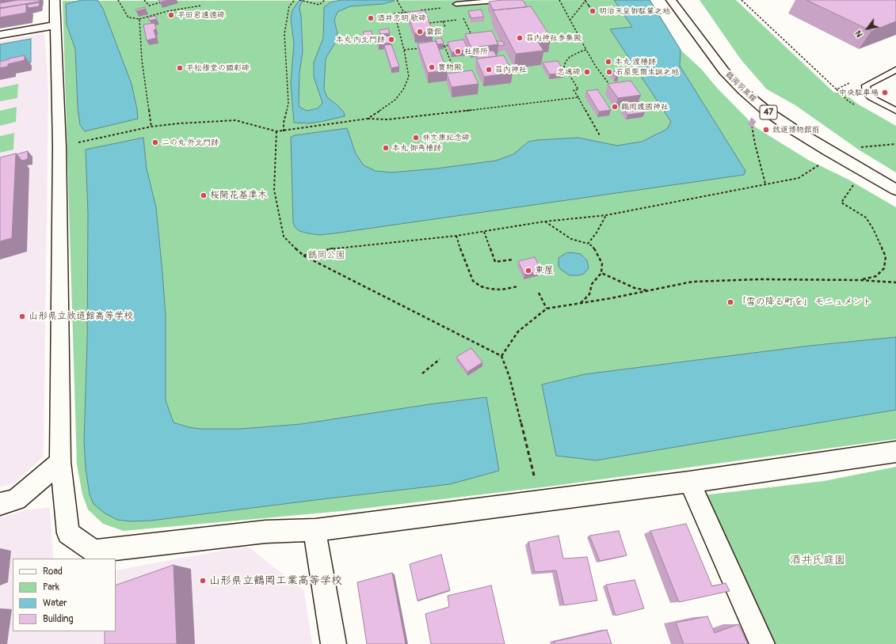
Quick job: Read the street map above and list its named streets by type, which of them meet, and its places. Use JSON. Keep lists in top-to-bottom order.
{
  "streets": {
    "street": ["鶴岡羽黒線", "47"]
  },
  "parks": ["鶴岡公園", "酒井氏庭園"],
  "places": [
    "明治天皇御駐輦之地",
    "平田君遺德碑",
    "酒井忠明 歌碑",
    "齋館",
    "荘内神社参集殿",
    "本丸 内北門跡",
    "社務所",
    "本丸 渡櫓跡",
    "寶物殿",
    "平松穆堂の顕彰碑",
    "荘内神社",
    "忠魂碑",
    "石原莞爾生誕之地",
    "中央駐車場",
    "鶴岡護國神社",
    "致道博物館前",
    "林文庫記念碑",
    "二の丸 外北門跡",
    "本丸 御角櫓跡",
    "桜開花基準木",
    "東屋",
    "「雪の降る町を」 モニュメント",
    "山形県立致道館高等学校",
    "山形県立鶴岡工業高等学校"
  ],
  "legend": [
    "Road",
    "Park",
    "Water",
    "Building"
  ],
  "north": "bottom left"
}
